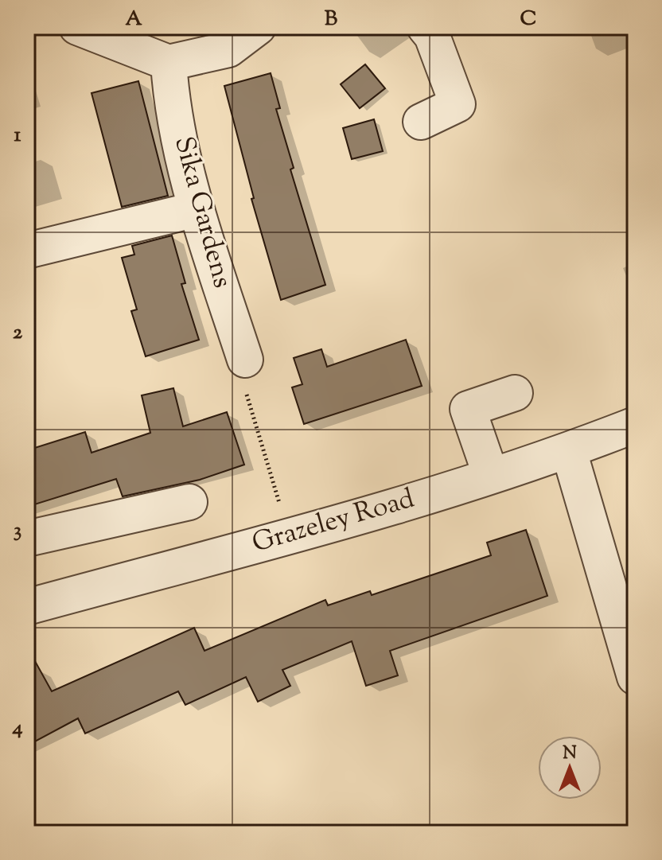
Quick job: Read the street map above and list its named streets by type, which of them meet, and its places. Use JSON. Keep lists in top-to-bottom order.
{
  "streets": {
    "street": ["Sika Gardens", "Grazeley Road"]
  },
  "north": "top",
  "grid": {
    "columns": ["A", "B", "C"],
    "rows": [
      "1",
      "2",
      "3",
      "4"
    ]
  }
}
